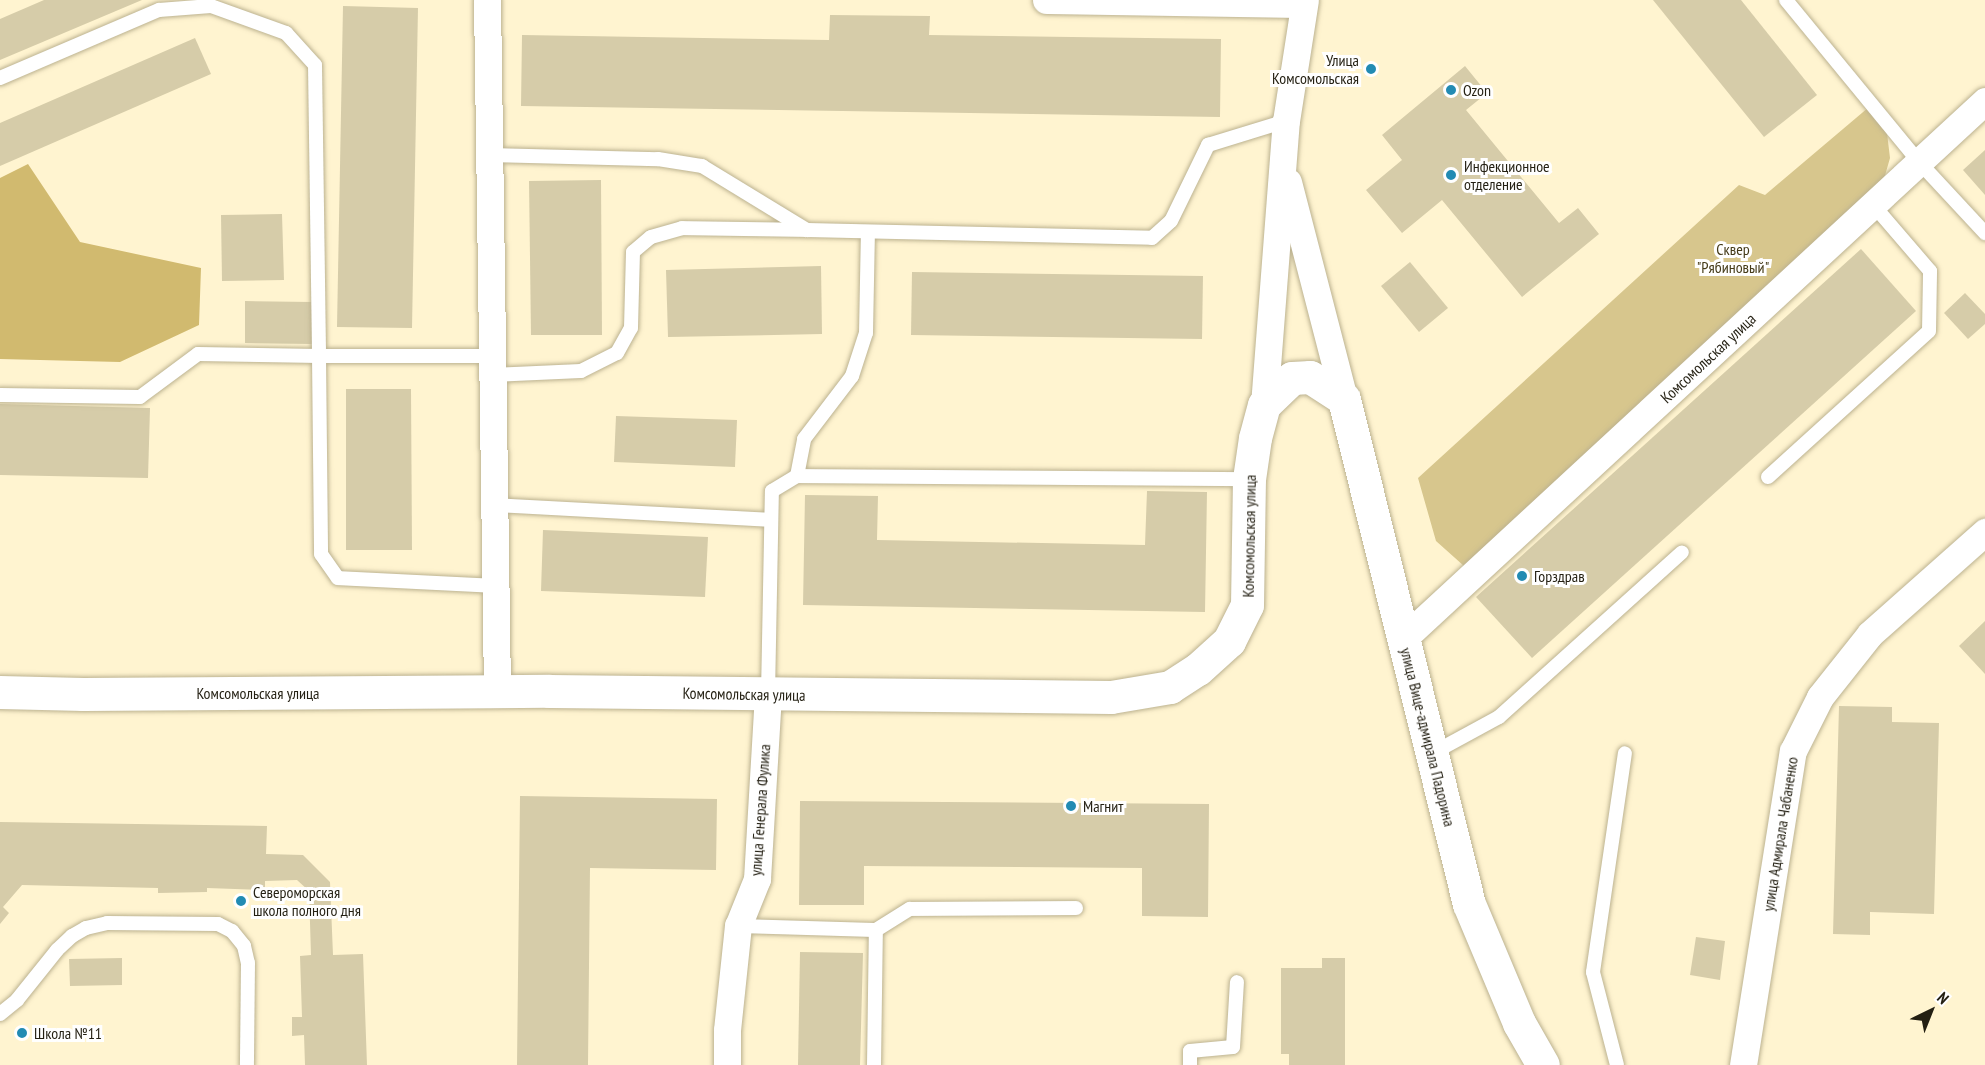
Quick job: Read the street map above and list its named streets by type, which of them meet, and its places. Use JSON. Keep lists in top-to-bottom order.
{
  "streets": {
    "street": [
      "Комсомольская улица",
      "улица Вице-адмирала Падорина",
      "улица Генерала Фулика",
      "улица Адмирала Чабаненко"
    ]
  },
  "crossings": [
    ["Комсомольская улица", "улица Вице-адмирала Падорина"],
    ["Комсомольская улица", "улица Генерала Фулика"]
  ],
  "parks": ["Сквер \"Рябиновый\""],
  "places": [
    "Улица Комсомольская",
    "Ozon",
    "Инфекционное отделение",
    "Горздрав",
    "Магнит",
    "Североморская школа полного дня",
    "Школа №11"
  ],
  "north": "top right"
}
